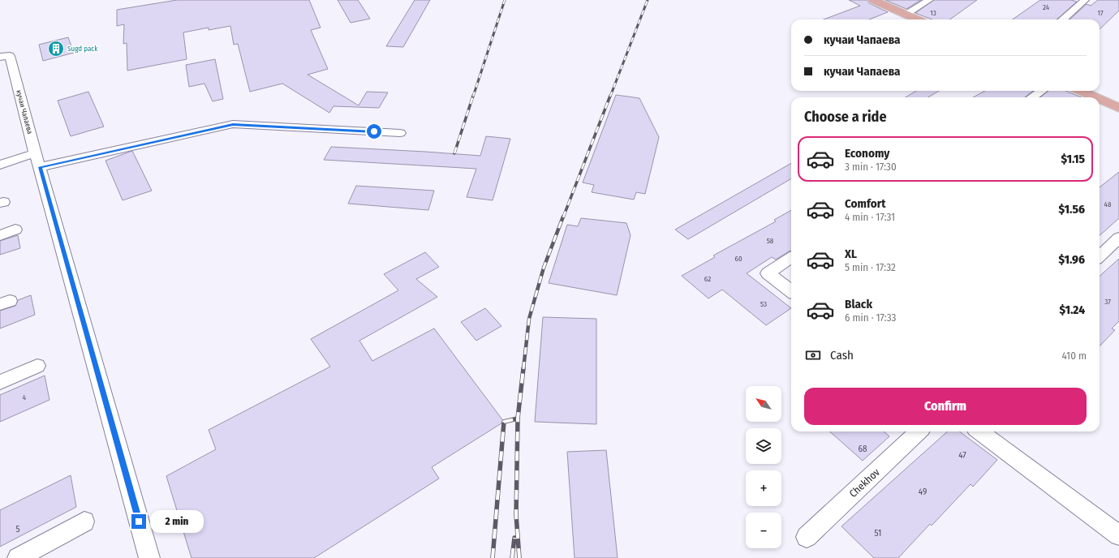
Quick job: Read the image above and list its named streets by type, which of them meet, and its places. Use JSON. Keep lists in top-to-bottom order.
{
  "streets": {
    "street": ["кучаи Чапаева", "Chekhov"]
  },
  "places": {
    "building": ["Sugd pack"]
  },
  "house_numbers": [
    "24",
    "13",
    "17",
    "48",
    "58",
    "60",
    "62",
    "37",
    "53",
    "4",
    "68",
    "47",
    "49",
    "5",
    "51"
  ],
  "north": "top left",
  "page": {
    "banner": ["кучаи Чапаева", "кучаи Чапаева"],
    "heading": "Choose a ride",
    "list": [
      {
        "name": "Economy",
        "note": "3 min · 17:30",
        "value": "$1.15"
      },
      {
        "name": "Comfort",
        "note": "4 min · 17:31",
        "value": "$1.56"
      },
      {
        "name": "XL",
        "note": "5 min · 17:32",
        "value": "$1.96"
      },
      {
        "name": "Black",
        "note": "6 min · 17:33",
        "value": "$1.24"
      }
    ],
    "pay": ["Cash", "410 m"],
    "buttons": "Confirm",
    "map_buttons": ["+", "−"],
    "bubble": "2 min"
  }
}
